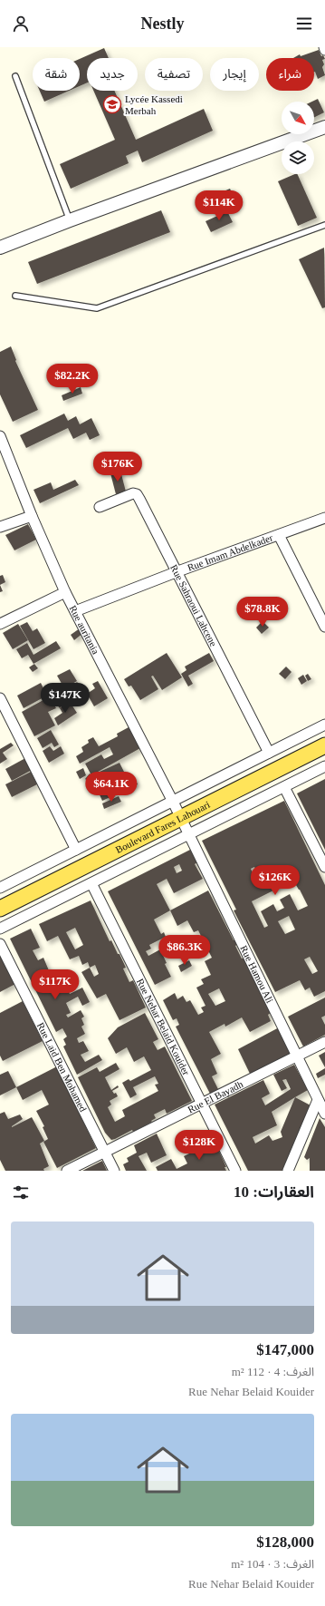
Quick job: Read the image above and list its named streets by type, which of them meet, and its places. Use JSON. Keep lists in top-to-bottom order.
{
  "streets": {
    "main road": ["Boulevard Fares Lahouari"],
    "street": [
      "Rue Imam Abdelkader",
      "Rue Sahraoui Lahcene",
      "Rue auritania",
      "Rue Hamou Ali",
      "Rue Nehar Belaid Kouider",
      "Rue Laid Ben Mohamed",
      "Rue El Bayadh"
    ]
  },
  "crossings": [
    ["Rue Imam Abdelkader", "Rue Sahraoui Lahcene"],
    ["Rue Imam Abdelkader", "Rue auritania"],
    ["Rue auritania", "Boulevard Fares Lahouari"],
    ["Rue auritania", "Rue Hamou Ali"],
    ["Boulevard Fares Lahouari", "Rue Hamou Ali"],
    ["Rue Hamou Ali", "Rue El Bayadh"],
    ["Rue Nehar Belaid Kouider", "Rue El Bayadh"],
    ["Rue Laid Ben Mohamed", "Rue El Bayadh"]
  ],
  "places": {
    "school or university": ["Lycée Kassedi Merbah"]
  },
  "north": "bottom right",
  "page": {
    "header": "Nestly",
    "chip": [
      "شراء",
      "إيجار",
      "تصفية",
      "جديد",
      "شقة"
    ],
    "price": [
      "$114K",
      "$82.2K",
      "$176K",
      "$78.8K",
      "$147K",
      "$64.1K",
      "$126K",
      "$86.3K",
      "$117K",
      "$128K"
    ],
    "heading": "العقارات: 10",
    "list": [
      {
        "name": "$147,000",
        "note": "الغرف: 4 · 112 m² · Rue Nehar Belaid Kouider"
      },
      {
        "name": "$128,000",
        "note": "الغرف: 3 · 104 m² · Rue Nehar Belaid Kouider"
      }
    ]
  }
}
